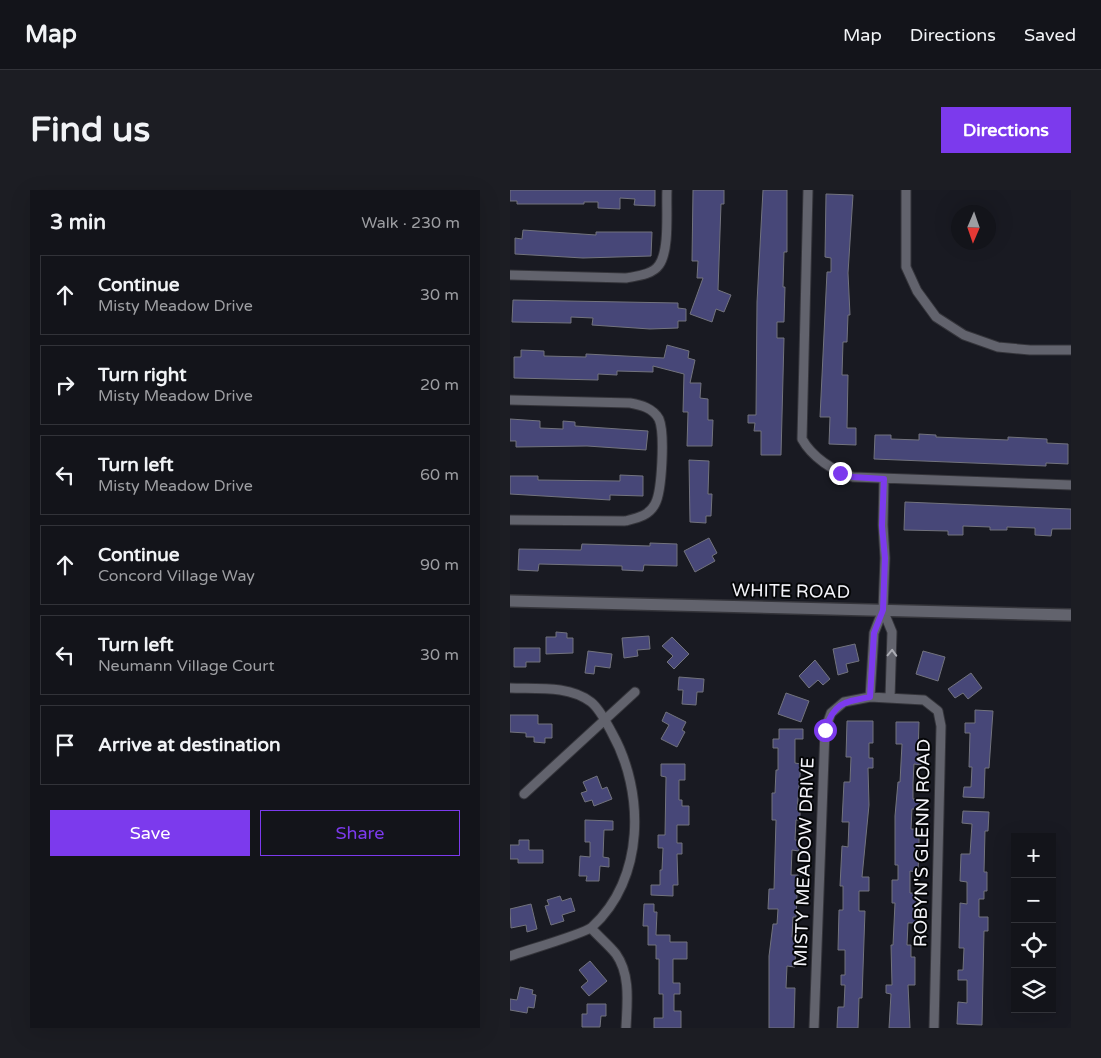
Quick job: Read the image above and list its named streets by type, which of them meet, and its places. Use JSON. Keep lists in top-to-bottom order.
{
  "streets": {
    "street": ["WHITE ROAD", "ROBYN'S GLENN ROAD", "MISTY MEADOW DRIVE"]
  },
  "crossings": [
    ["ROBYN'S GLENN ROAD", "MISTY MEADOW DRIVE"]
  ],
  "north": "bottom",
  "page": {
    "header": "Map",
    "nav": ["Map", "Directions", "Saved"],
    "buttons": [
      "Directions",
      ["Save", "Share"]
    ],
    "title": "Find us",
    "heading": ["3 min", "Walk · 230 m"],
    "list": [
      ["Continue", "Misty Meadow Drive", "30 m"],
      ["Turn right", "Misty Meadow Drive", "20 m"],
      ["Turn left", "Misty Meadow Drive", "60 m"],
      ["Continue", "Concord Village Way", "90 m"],
      ["Turn left", "Neumann Village Court", "30 m"],
      "Arrive at destination"
    ],
    "map_buttons": ["+", "−"]
  }
}
